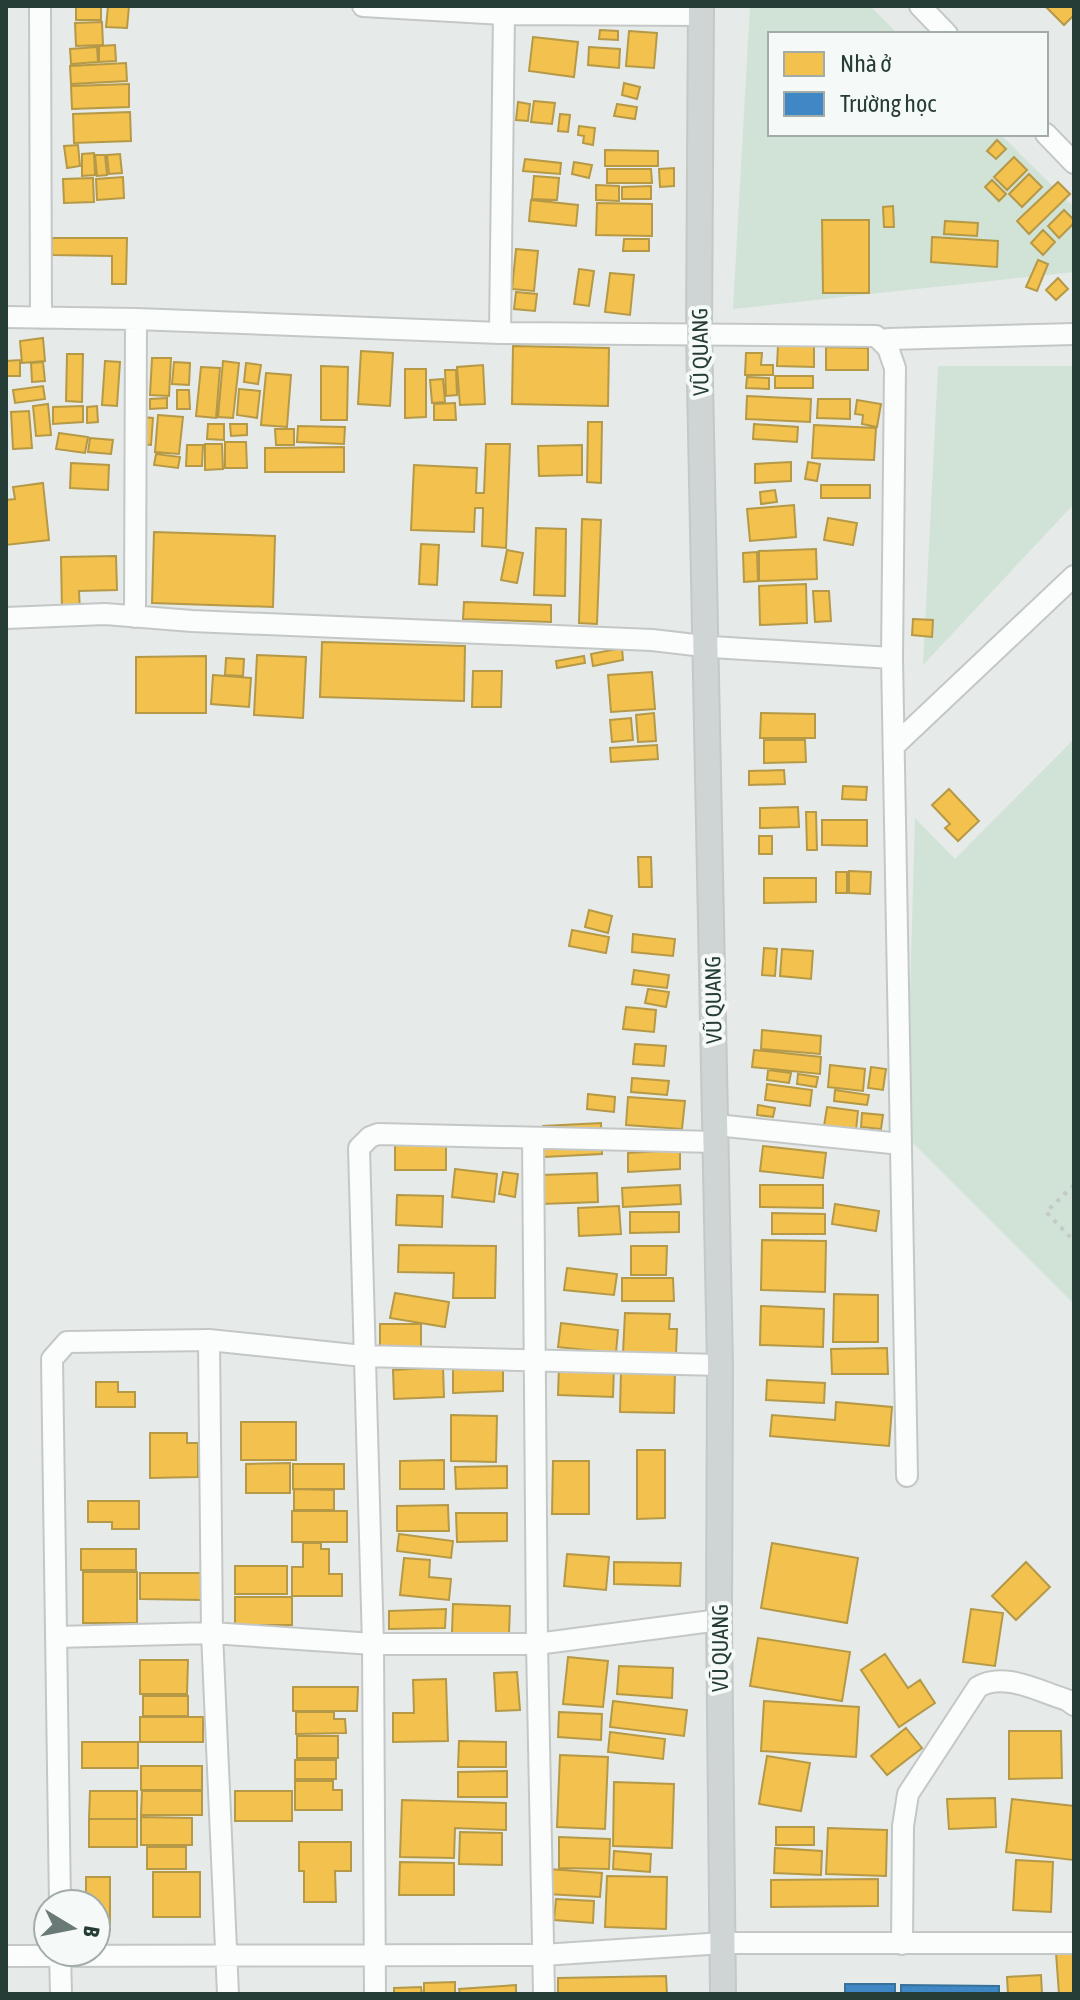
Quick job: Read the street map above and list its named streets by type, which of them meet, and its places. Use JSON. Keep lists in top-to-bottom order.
{
  "streets": {
    "main road": ["VŨ QUANG"]
  },
  "legend": ["Nhà ở", "Trường học"],
  "north": "right"
}
